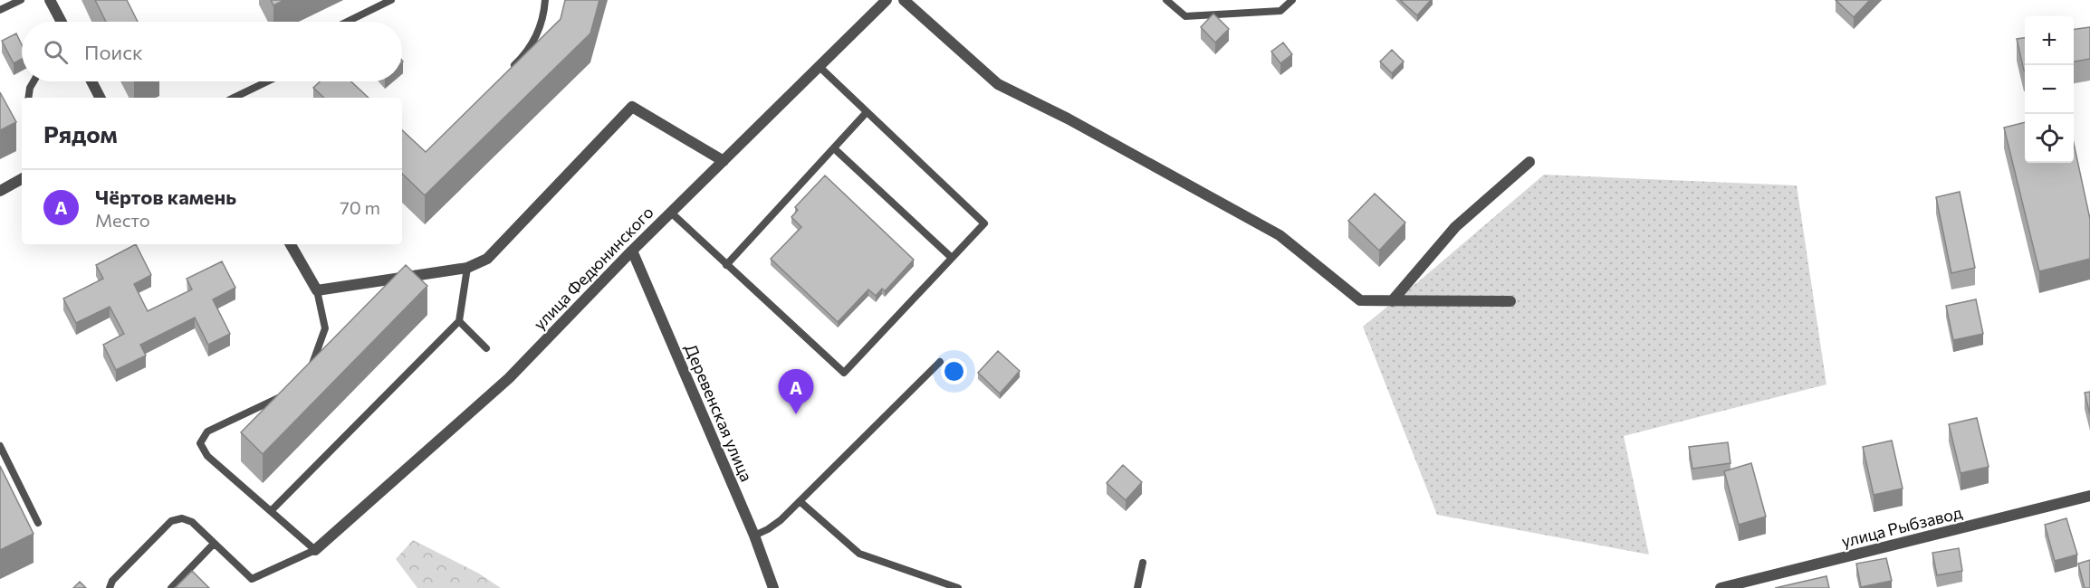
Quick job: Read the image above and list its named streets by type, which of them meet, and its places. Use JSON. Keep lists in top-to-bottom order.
{
  "streets": {
    "street": ["улица Федюнинского", "Деревенская улица", "улица Рыбзавод"]
  },
  "crossings": [
    ["улица Федюнинского", "Деревенская улица"]
  ],
  "page": {
    "map_buttons": ["+", "−"],
    "search": "Поиск",
    "heading": "Рядом",
    "list": [
      {
        "mark": "A",
        "name": "Чёртов камень",
        "note": "Место",
        "value": "70 m"
      }
    ],
    "pins": "A"
  }
}
